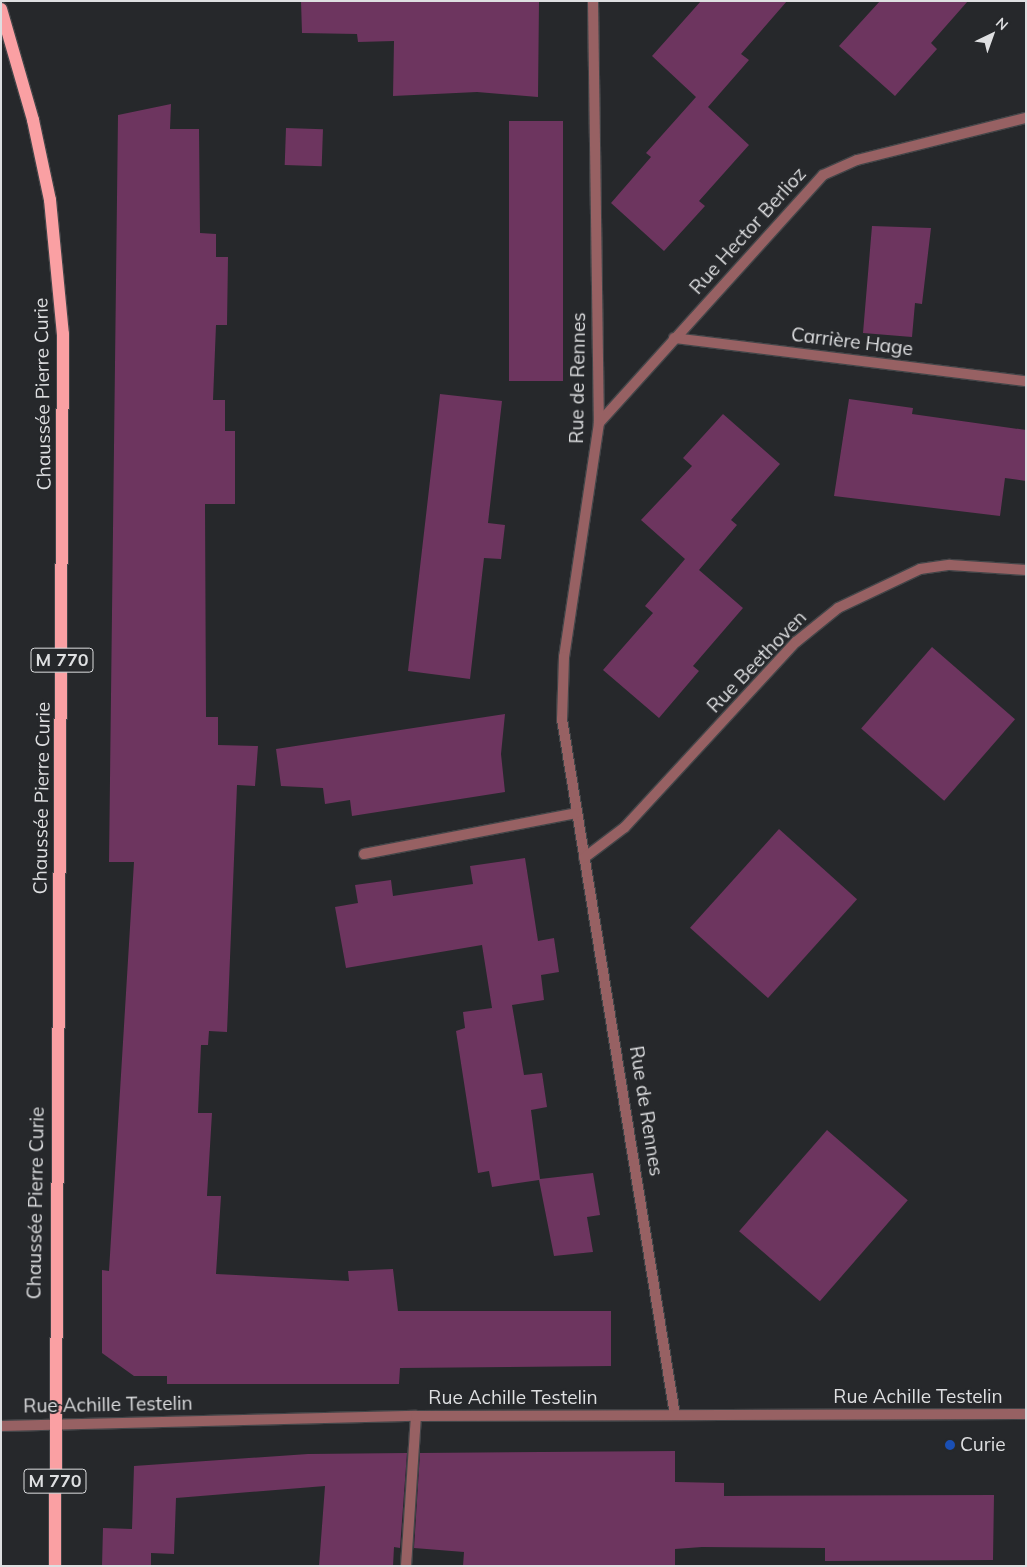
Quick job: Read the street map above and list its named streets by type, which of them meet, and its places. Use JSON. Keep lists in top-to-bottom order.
{
  "streets": {
    "main road": ["Chaussée Pierre Curie", "M 770"],
    "street": [
      "Rue Hector Berlioz",
      "Carrière Hage",
      "Rue de Rennes",
      "Rue Beethoven",
      "Rue Achille Testelin"
    ]
  },
  "crossings": [
    ["Rue Hector Berlioz", "Carrière Hage"],
    ["Rue Hector Berlioz", "Rue de Rennes"],
    ["Rue de Rennes", "Rue Beethoven"],
    ["Rue de Rennes", "Rue Achille Testelin"],
    ["Chaussée Pierre Curie", "Rue Achille Testelin"]
  ],
  "places": ["Curie"],
  "north": "top right"
}
